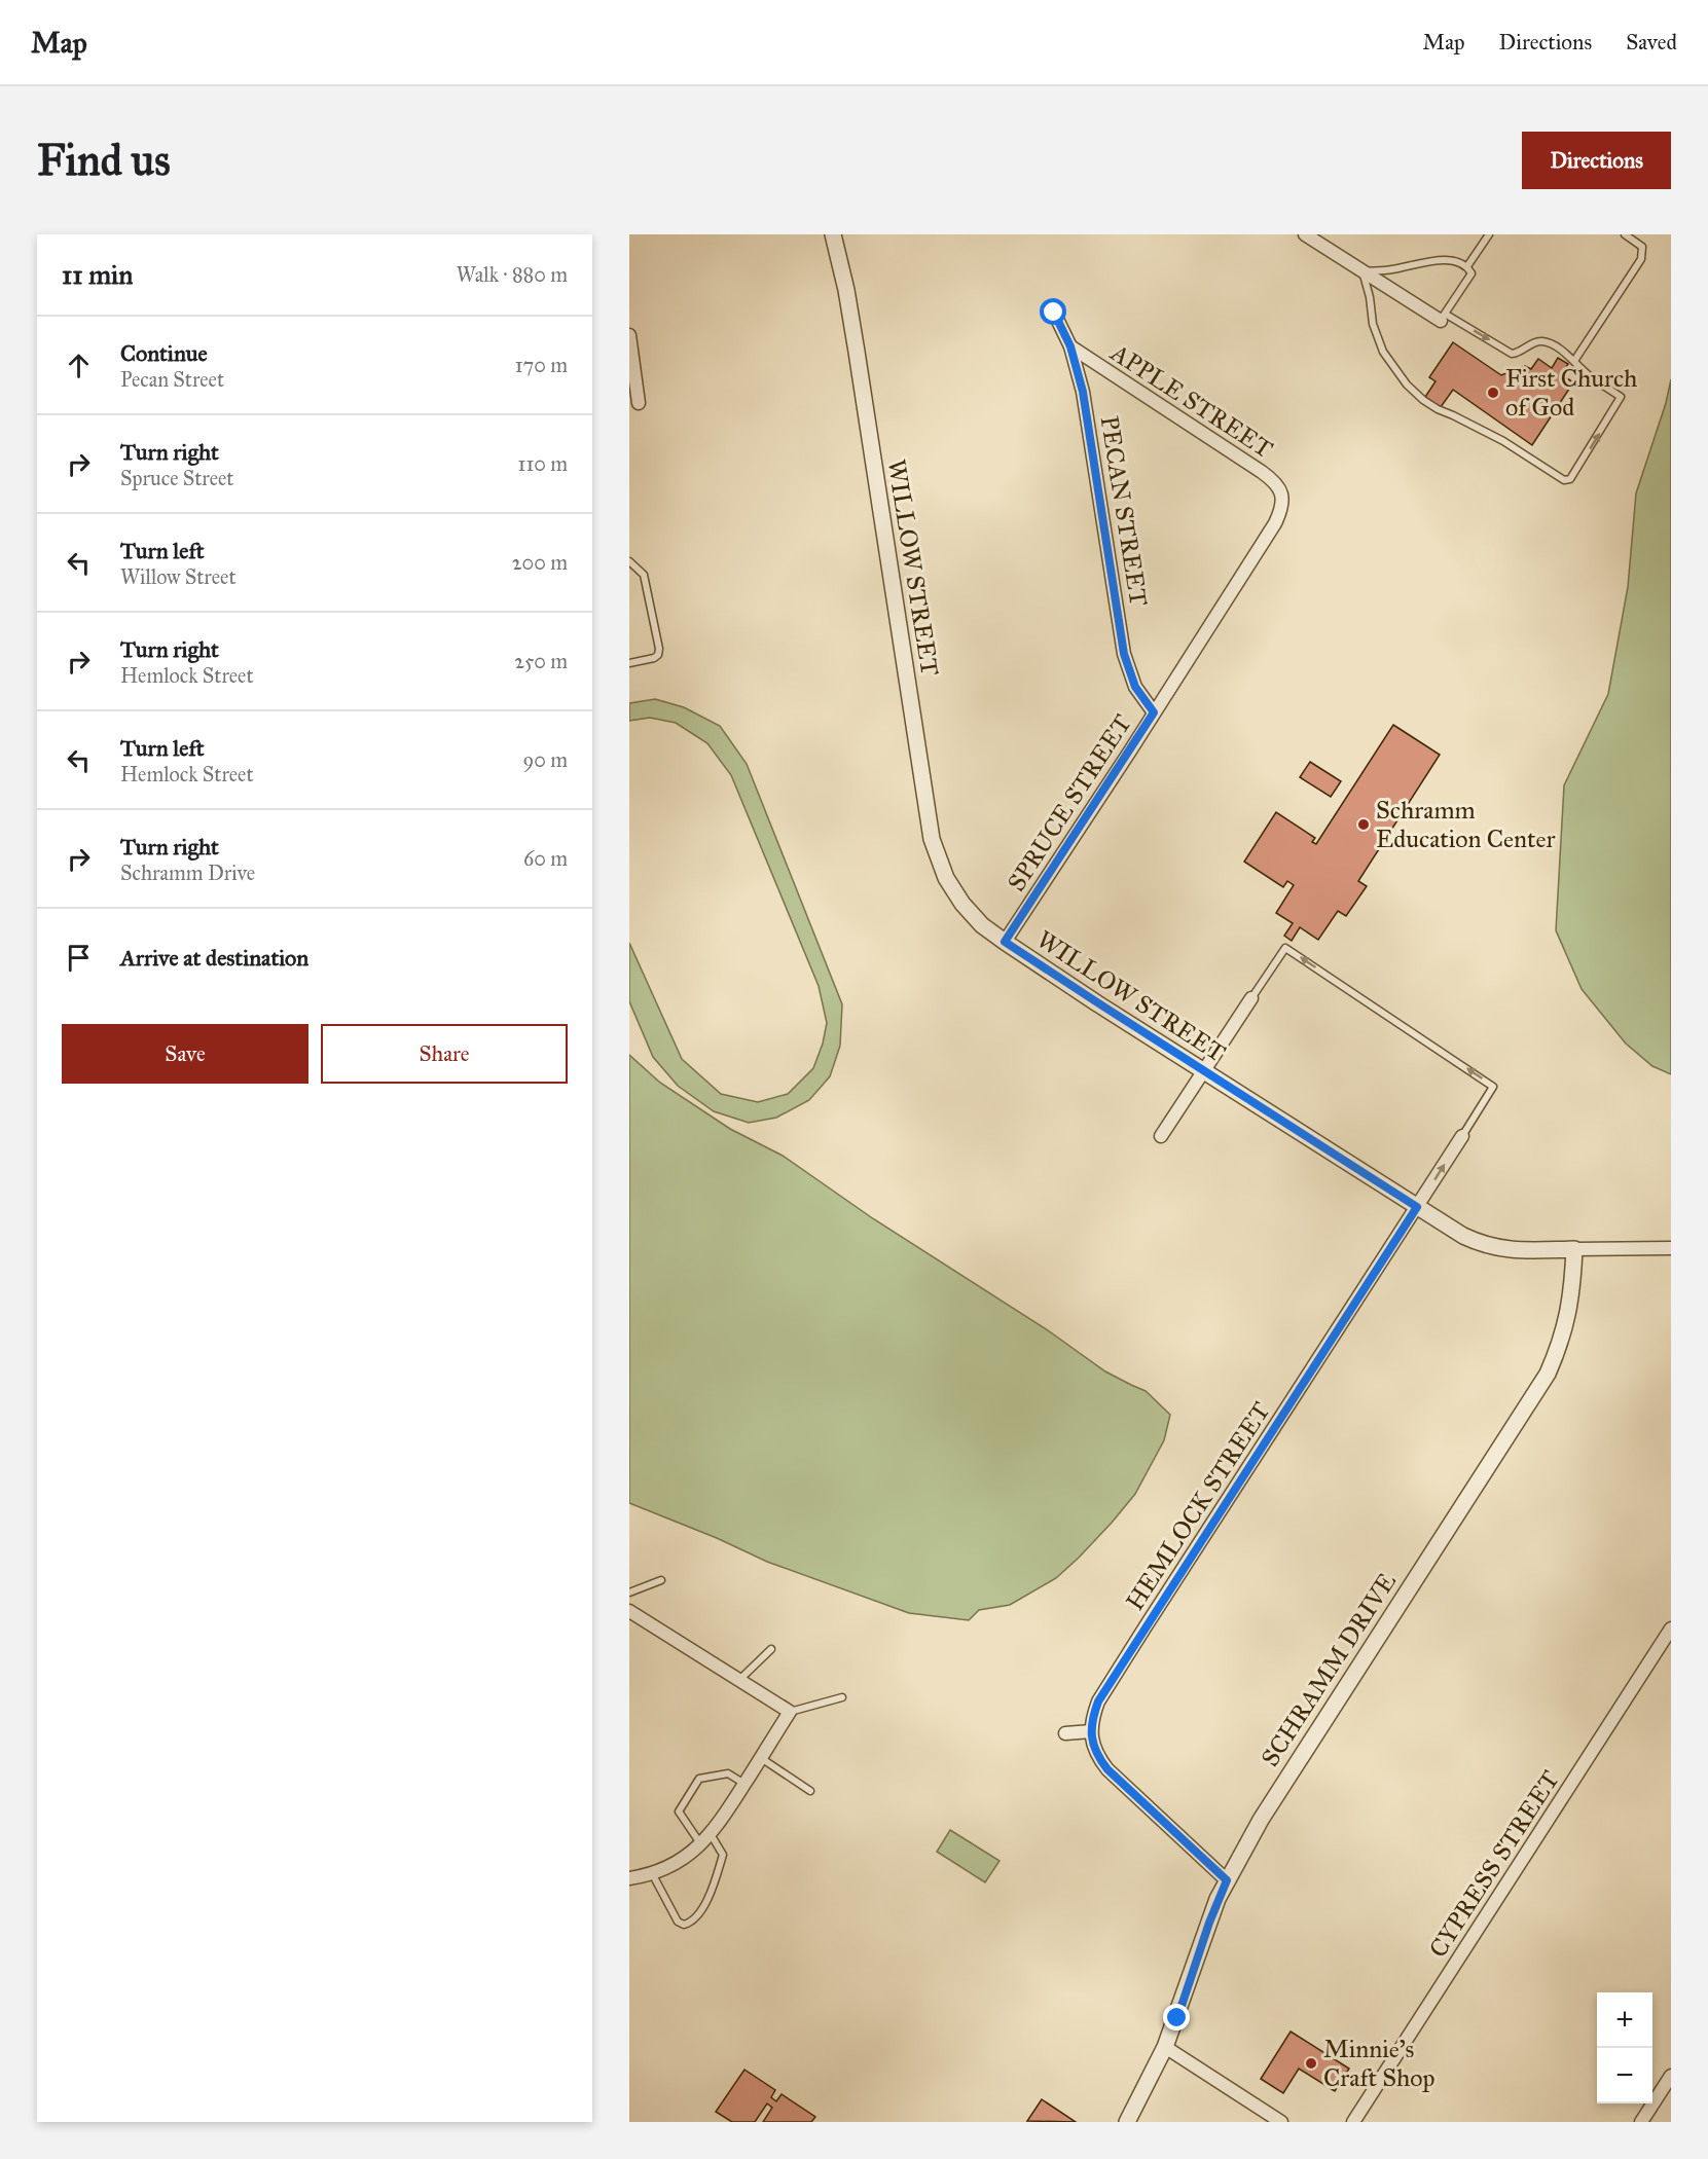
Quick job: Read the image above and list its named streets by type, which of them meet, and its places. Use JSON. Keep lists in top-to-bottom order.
{
  "streets": {
    "street": [
      "APPLE STREET",
      "PECAN STREET",
      "WILLOW STREET",
      "SPRUCE STREET",
      "HEMLOCK STREET",
      "SCHRAMM DRIVE",
      "CYPRESS STREET"
    ]
  },
  "crossings": [
    ["APPLE STREET", "PECAN STREET"],
    ["APPLE STREET", "SPRUCE STREET"],
    ["PECAN STREET", "SPRUCE STREET"],
    ["WILLOW STREET", "SPRUCE STREET"],
    ["WILLOW STREET", "HEMLOCK STREET"],
    ["WILLOW STREET", "SCHRAMM DRIVE"]
  ],
  "places": ["First Church of God", "Schramm Education Center", "Minnie's Craft Shop"],
  "page": {
    "header": "Map",
    "nav": ["Map", "Directions", "Saved"],
    "buttons": [
      "Directions",
      ["Save", "Share"]
    ],
    "title": "Find us",
    "heading": ["11 min", "Walk · 880 m"],
    "list": [
      ["Continue", "Pecan Street", "170 m"],
      ["Turn right", "Spruce Street", "110 m"],
      ["Turn left", "Willow Street", "200 m"],
      ["Turn right", "Hemlock Street", "250 m"],
      ["Turn left", "Hemlock Street", "90 m"],
      ["Turn right", "Schramm Drive", "60 m"],
      "Arrive at destination"
    ],
    "map_buttons": ["+", "−"]
  }
}
